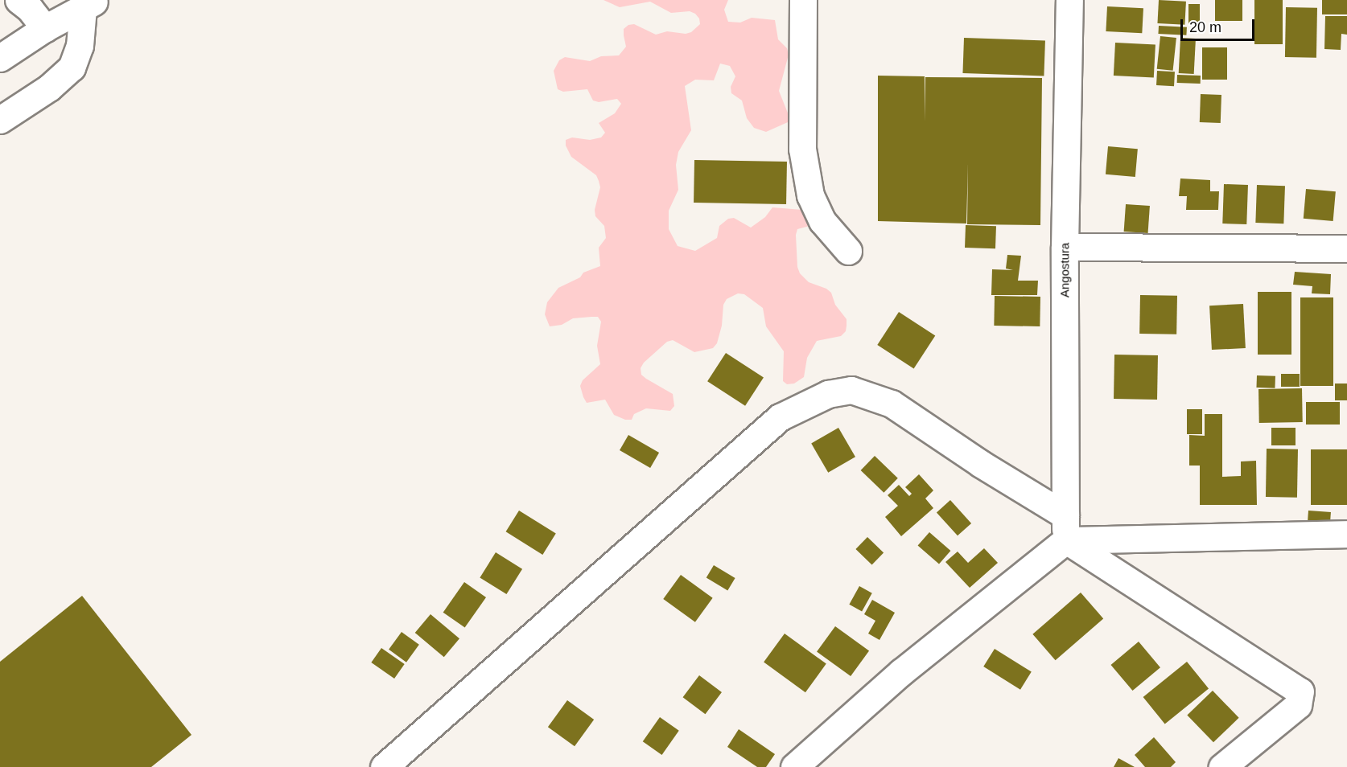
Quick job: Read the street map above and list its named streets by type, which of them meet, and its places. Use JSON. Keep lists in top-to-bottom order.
{
  "streets": {
    "street": ["Angostura"]
  },
  "scale_bar": "20 m"
}
